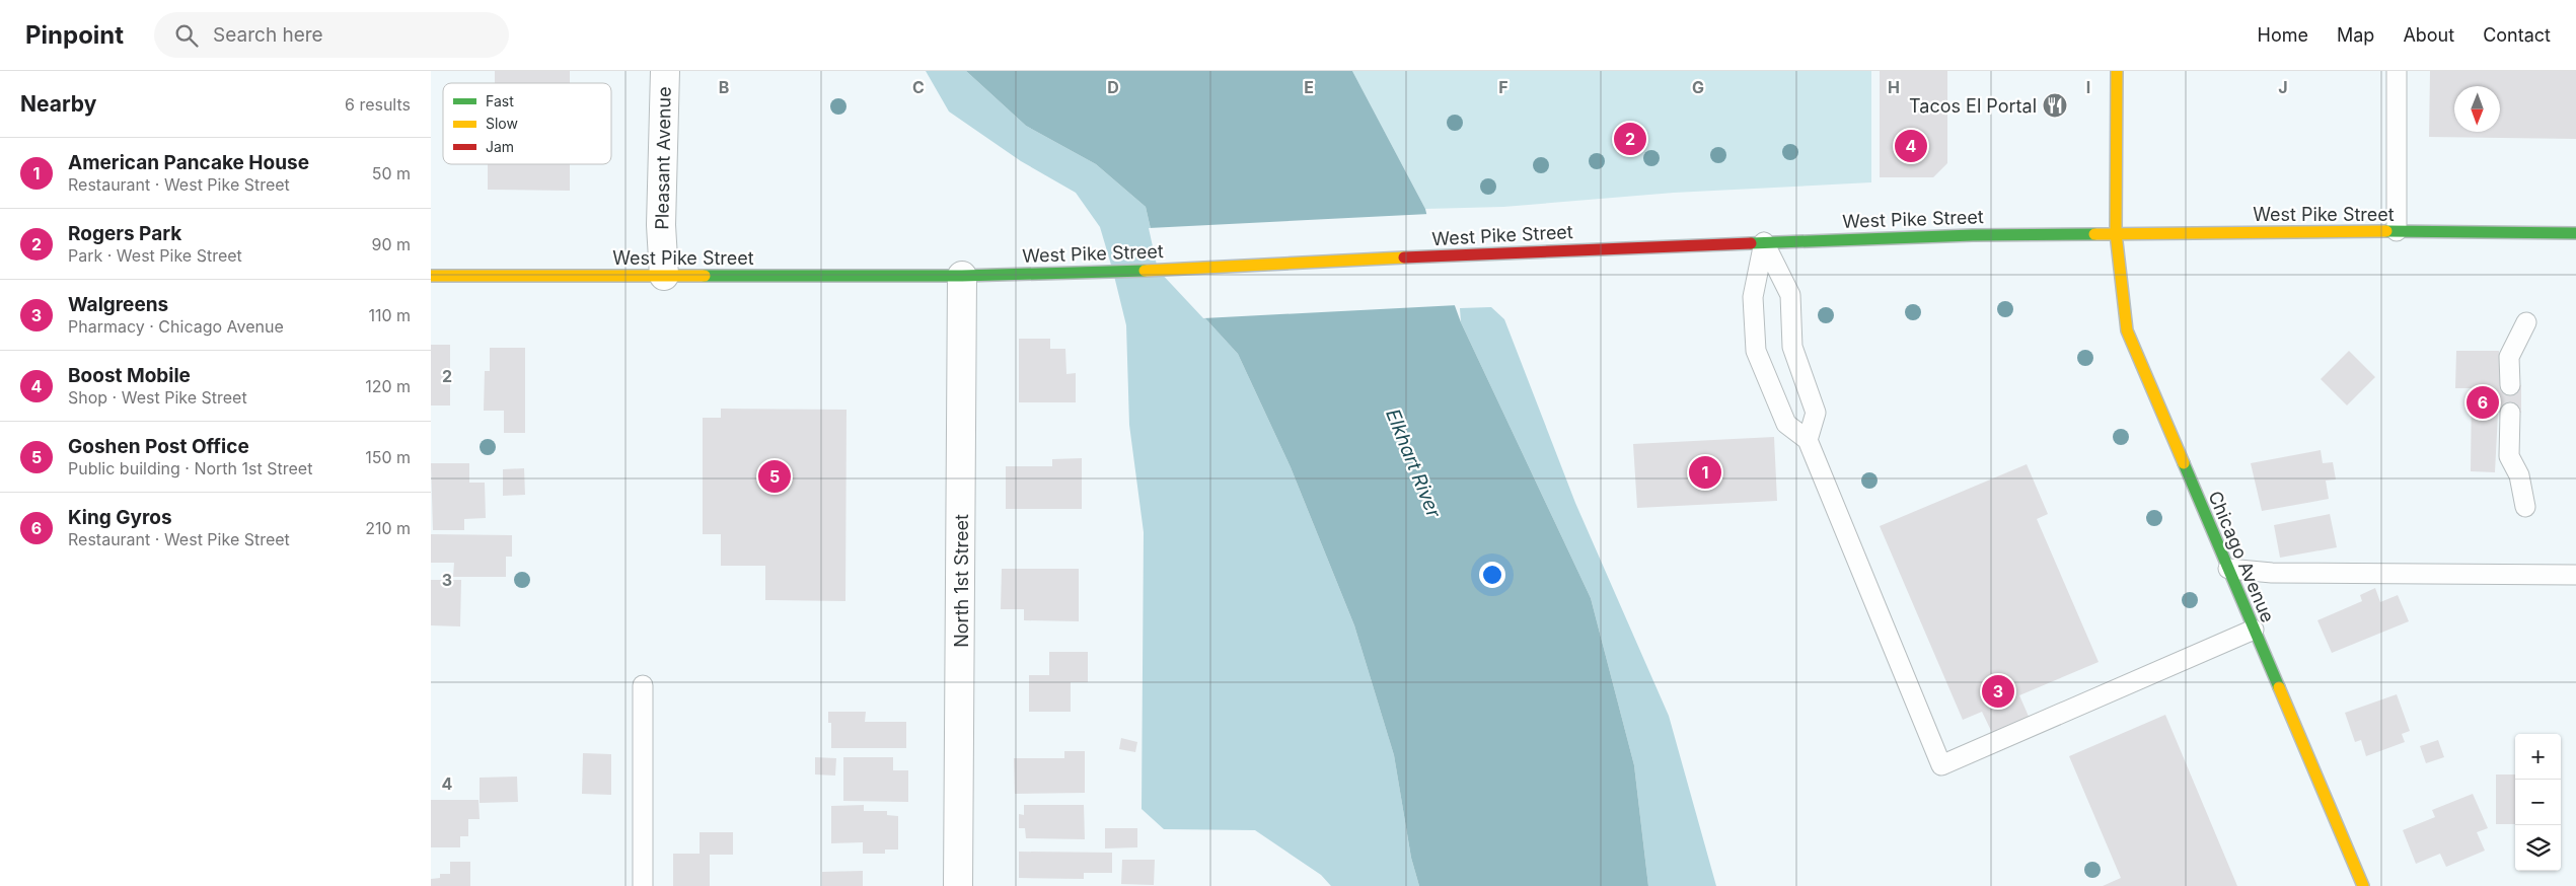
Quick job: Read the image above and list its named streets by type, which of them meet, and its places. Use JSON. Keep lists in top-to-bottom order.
{
  "streets": {
    "main road": ["West Pike Street", "Chicago Avenue"],
    "street": ["Pleasant Avenue", "North 1st Street"]
  },
  "crossings": [
    ["Pleasant Avenue", "West Pike Street"],
    ["West Pike Street", "Chicago Avenue"],
    ["West Pike Street", "North 1st Street"]
  ],
  "water": ["Elkhart River"],
  "places": {
    "restaurant": ["Tacos El Portal"]
  },
  "legend": ["Fast", "Slow", "Jam"],
  "north": "bottom",
  "page": {
    "header": "Pinpoint",
    "search": "Search here",
    "nav": [
      "Home",
      "Map",
      "About",
      "Contact"
    ],
    "heading": ["Nearby", "6 results"],
    "pins": [
      "2",
      "4",
      "6",
      "1",
      "5",
      "3"
    ],
    "list": [
      {
        "mark": "1",
        "name": "American Pancake House",
        "note": "Restaurant · West Pike Street",
        "value": "50 m"
      },
      {
        "mark": "2",
        "name": "Rogers Park",
        "note": "Park · West Pike Street",
        "value": "90 m"
      },
      {
        "mark": "3",
        "name": "Walgreens",
        "note": "Pharmacy · Chicago Avenue",
        "value": "110 m"
      },
      {
        "mark": "4",
        "name": "Boost Mobile",
        "note": "Shop · West Pike Street",
        "value": "120 m"
      },
      {
        "mark": "5",
        "name": "Goshen Post Office",
        "note": "Public building · North 1st Street",
        "value": "150 m"
      },
      {
        "mark": "6",
        "name": "King Gyros",
        "note": "Restaurant · West Pike Street",
        "value": "210 m"
      }
    ],
    "map_buttons": ["+", "−"]
  },
  "grid": {
    "columns": [
      "B",
      "C",
      "D",
      "E",
      "F",
      "G",
      "H",
      "I",
      "J"
    ],
    "rows": ["2", "3", "4"]
  }
}
